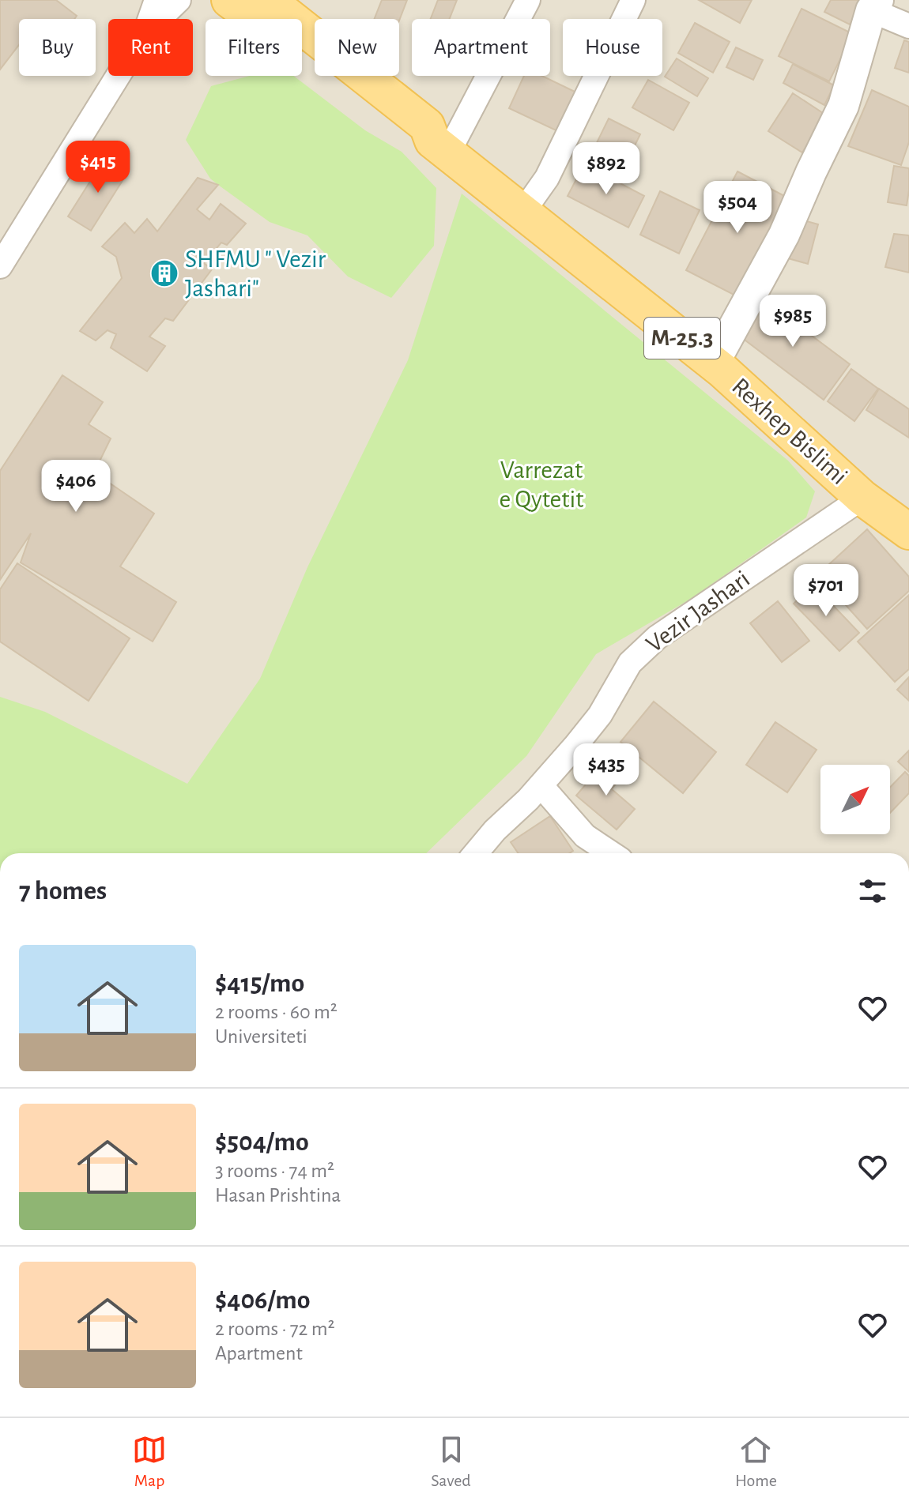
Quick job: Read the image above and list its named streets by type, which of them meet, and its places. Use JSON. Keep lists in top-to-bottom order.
{
  "streets": {
    "main road": ["M-25.3", "Rexhep Bislimi"],
    "street": ["Vezir Jashari"]
  },
  "crossings": [
    ["Rexhep Bislimi", "Vezir Jashari"]
  ],
  "parks": ["Varrezat e Qytetit"],
  "places": {
    "building": ["SHFMU \" Vezir Jashari\""]
  },
  "north": "top right",
  "page": {
    "chip": [
      "Buy",
      "Rent",
      "Filters",
      "New",
      "Apartment",
      "House"
    ],
    "price": [
      "$415",
      "$892",
      "$504",
      "$985",
      "$406",
      "$701",
      "$435"
    ],
    "heading": "7 homes",
    "list": [
      {
        "name": "$415/mo",
        "note": "2 rooms · 60 m² · Universiteti"
      },
      {
        "name": "$504/mo",
        "note": "3 rooms · 74 m² · Hasan Prishtina"
      },
      {
        "name": "$406/mo",
        "note": "2 rooms · 72 m² · Apartment"
      }
    ],
    "tabs": ["Map", "Saved", "Home"]
  }
}
